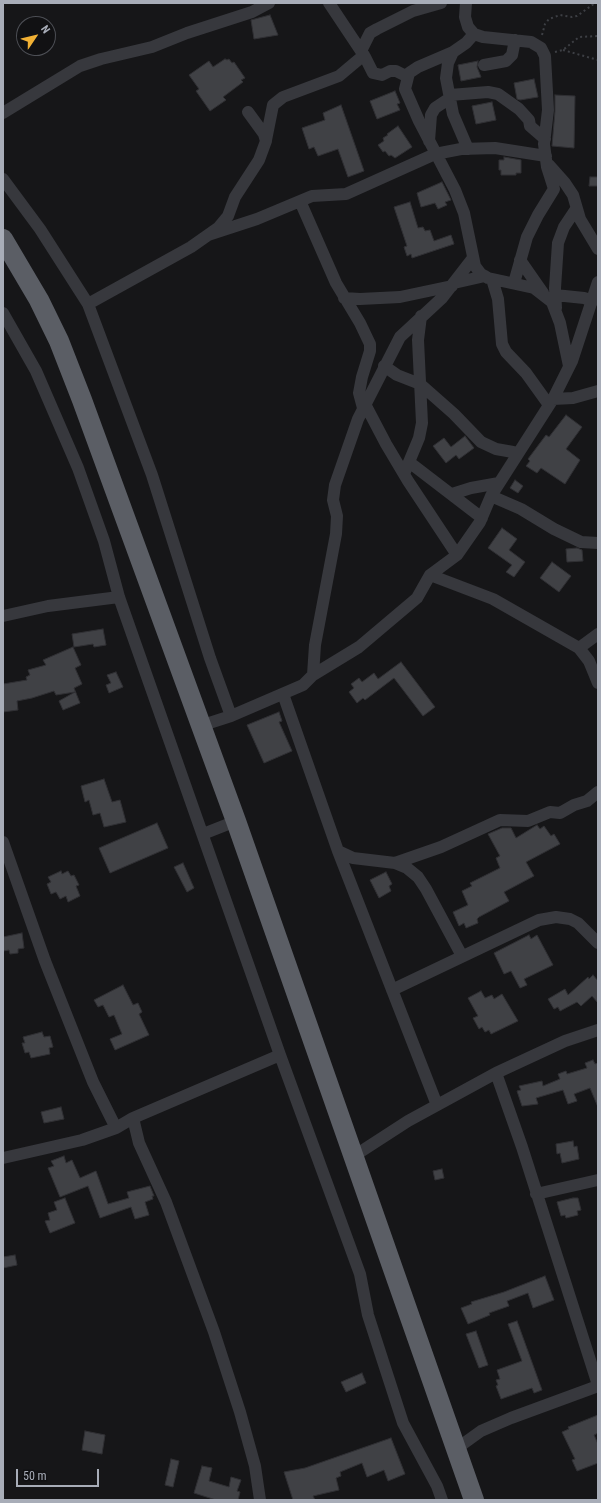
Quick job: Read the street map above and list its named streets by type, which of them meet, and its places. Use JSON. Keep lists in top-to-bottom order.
{
  "scale_bar": "50 m",
  "north": "top right"
}
